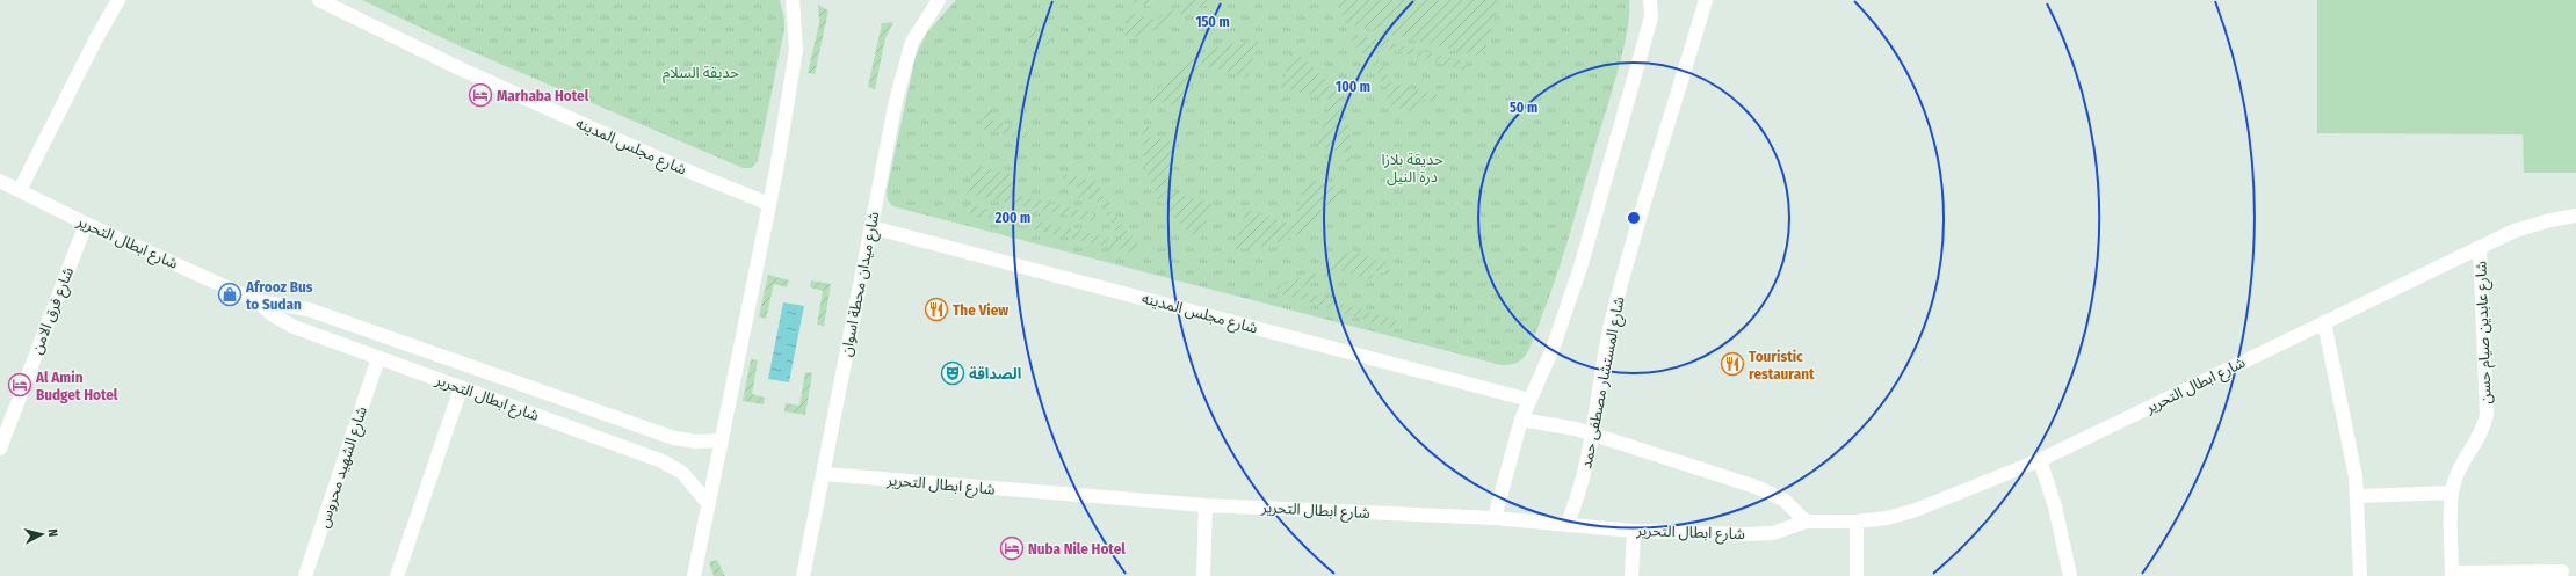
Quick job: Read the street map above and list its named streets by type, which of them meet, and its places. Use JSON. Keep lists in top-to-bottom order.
{
  "streets": {
    "street": [
      "شارع مجلس المدينه",
      "شارع ابطال التحرير",
      "شارع ميدان محطة اسوان",
      "شارع فرق الامن",
      "شارع عابدين صيام حسن",
      "شارع المستشار مصطفى حمد",
      "شارع الشهيد محروس"
    ]
  },
  "crossings": [
    ["شارع مجلس المدينه", "شارع ميدان محطة اسوان"],
    ["شارع ابطال التحرير", "شارع ميدان محطة اسوان"],
    ["شارع ابطال التحرير", "شارع فرق الامن"],
    ["شارع ابطال التحرير", "شارع عابدين صيام حسن"],
    ["شارع ابطال التحرير", "شارع المستشار مصطفى حمد"],
    ["شارع ابطال التحرير", "شارع الشهيد محروس"]
  ],
  "parks": ["حديقة السلام", "حديقة بلازا درة النيل"],
  "places": {
    "hotel": ["Marhaba Hotel", "Al Amin Budget Hotel", "Nuba Nile Hotel"],
    "shop": ["Afrooz Bus to Sudan"],
    "restaurant": ["The View", "Touristic restaurant"],
    "theatre": ["الصداقة"]
  },
  "north": "right",
  "rings": [
    "150 m",
    "100 m",
    "50 m",
    "200 m"
  ]
}
